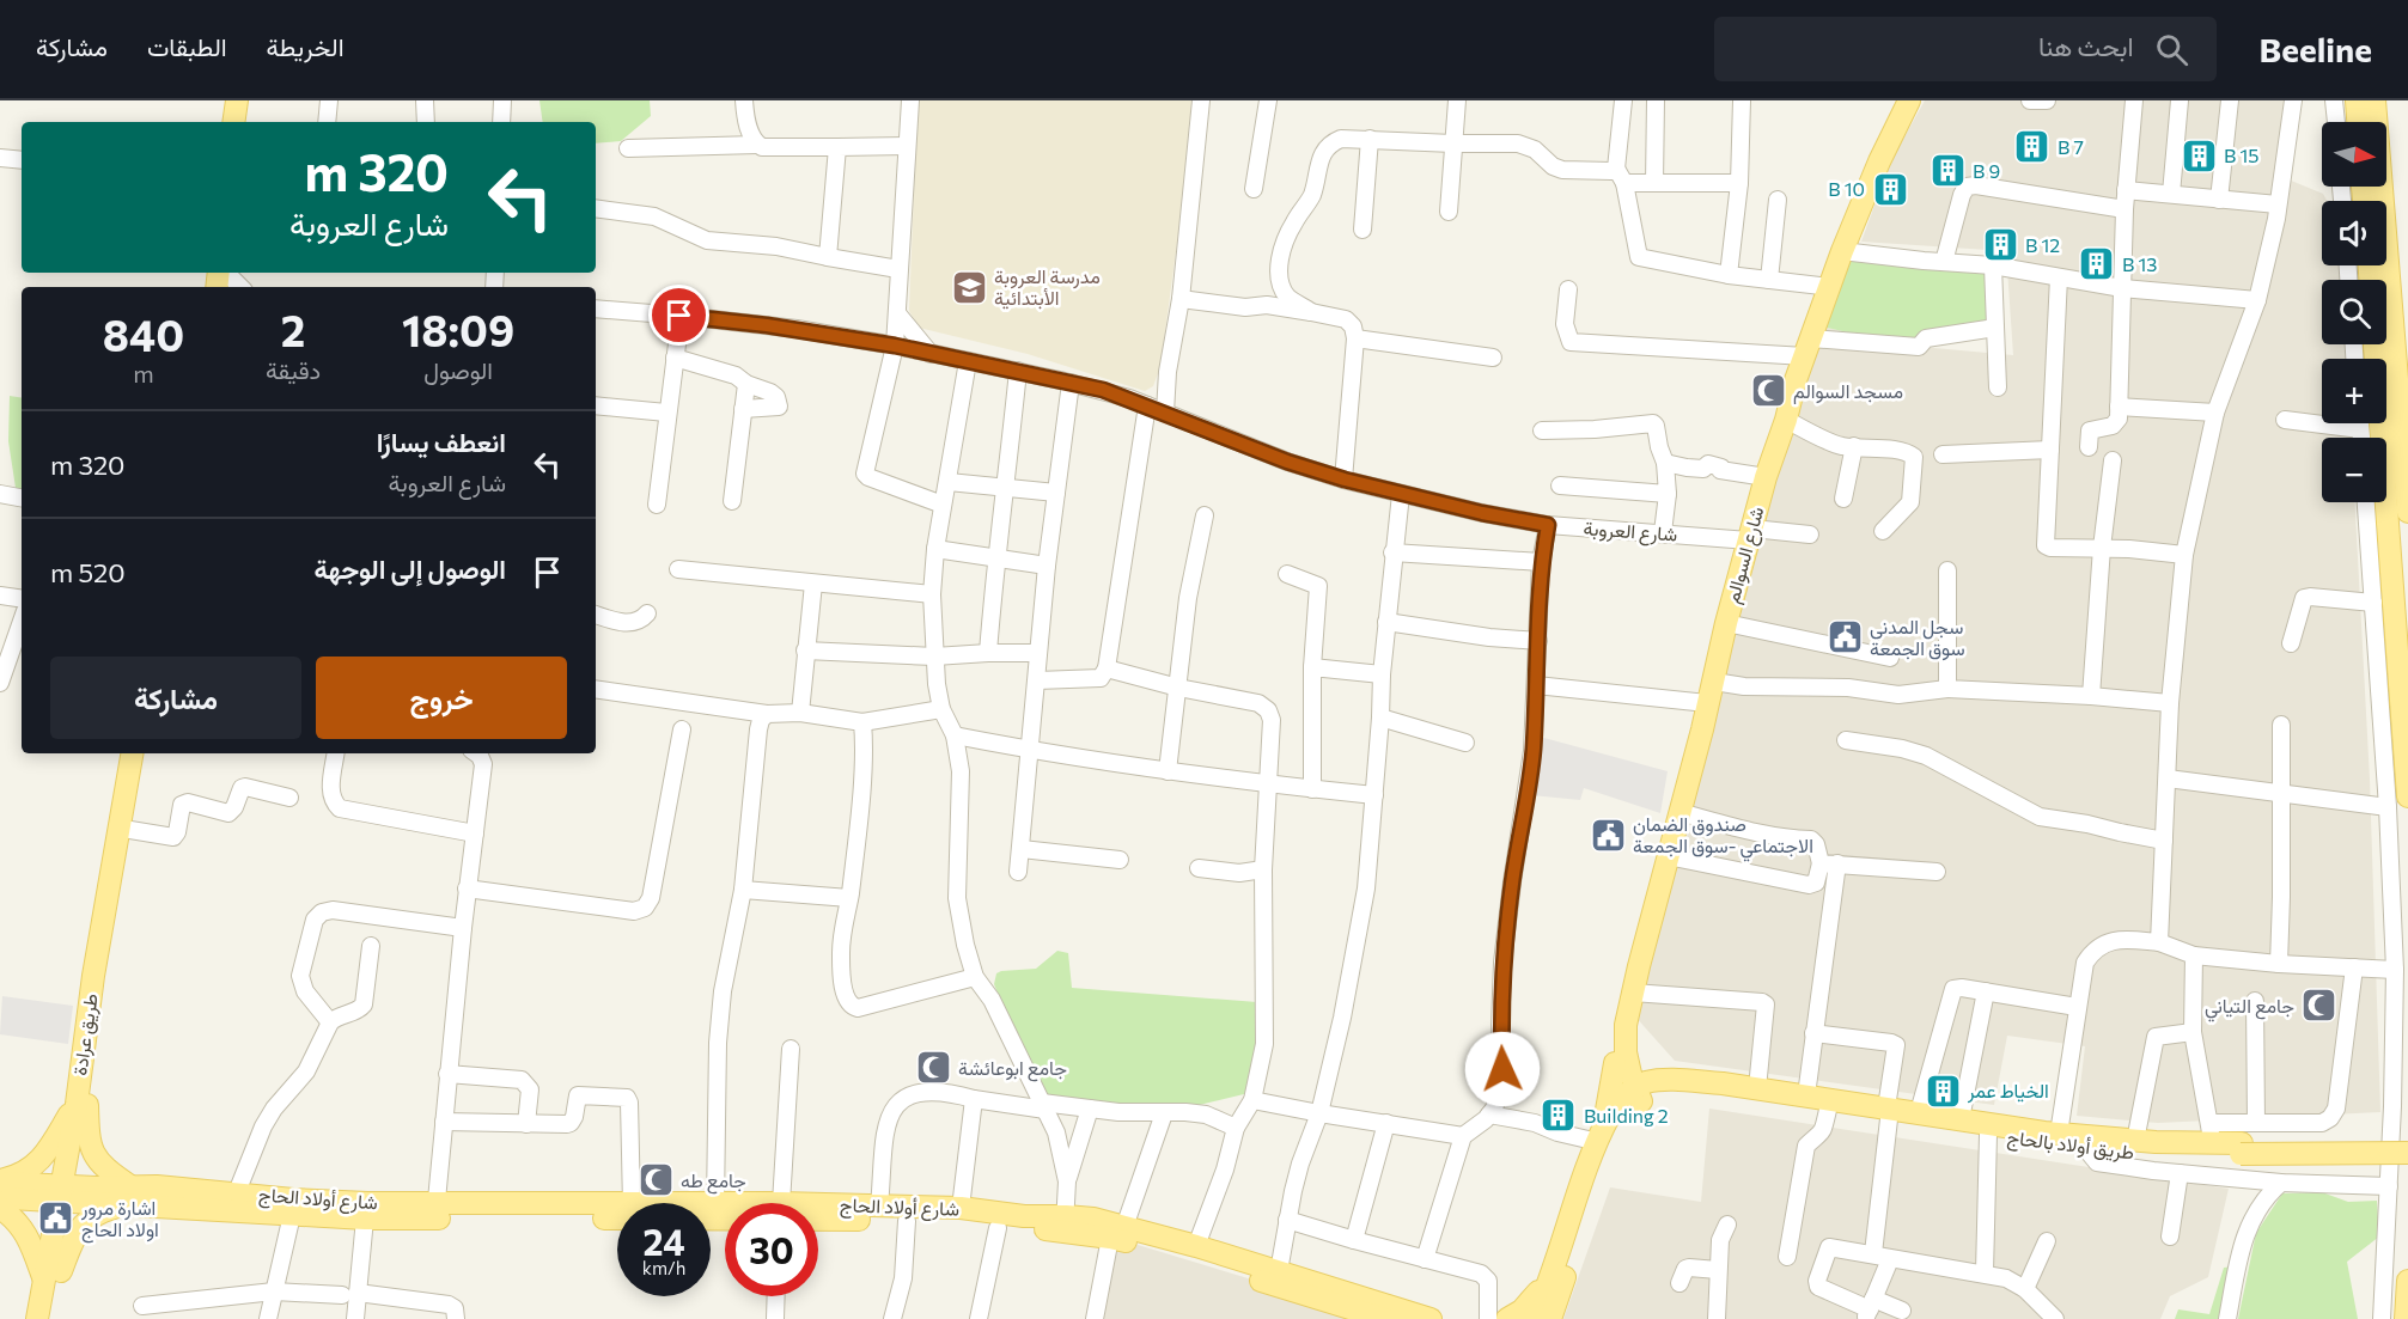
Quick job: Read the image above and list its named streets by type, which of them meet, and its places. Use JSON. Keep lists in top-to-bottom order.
{
  "streets": {
    "main road": [
      "شارع السوالم",
      "طريق عرادة",
      "طريق أولاد بالحاج",
      "شارع أولاد الحاج"
    ],
    "street": ["شارع العروبة"]
  },
  "crossings": [
    ["شارع العروبة", "شارع السوالم"],
    ["طريق عرادة", "شارع أولاد الحاج"]
  ],
  "places": {
    "building": [
      "B 7",
      "B 15",
      "B 9",
      "B 10",
      "B 12",
      "B 13",
      "الخياط عمر",
      "Building 2"
    ],
    "school or university": ["مدرسة العروبة الأبتدائية"],
    "mosque": [
      "مسجد السوالم",
      "جامع التياني",
      "جامع ابوعائشة",
      "جامع طه"
    ],
    "public building": ["سجل المدني سوق الجمعة", "صندوق الضمان الاجتماعي -سوق الجمعة", "اشارة مرور اولاد الحاج"]
  },
  "north": "right",
  "page": {
    "header": "Beeline",
    "search": "ابحث هنا",
    "nav": ["الخريطة", "الطبقات", "مشاركة"],
    "map_buttons": ["+", "−"],
    "turn": ["320 m", "شارع العروبة"],
    "eta": [
      "18:09",
      "الوصول",
      "2",
      "دقيقة",
      "840",
      "m"
    ],
    "list": [
      {
        "name": "انعطف يسارًا",
        "note": "شارع العروبة",
        "value": "320 m"
      },
      {
        "name": "الوصول إلى الوجهة",
        "value": "520 m"
      }
    ],
    "buttons": ["خروج", "مشاركة"],
    "speed": "24 km/h",
    "limit": "30"
  }
}
